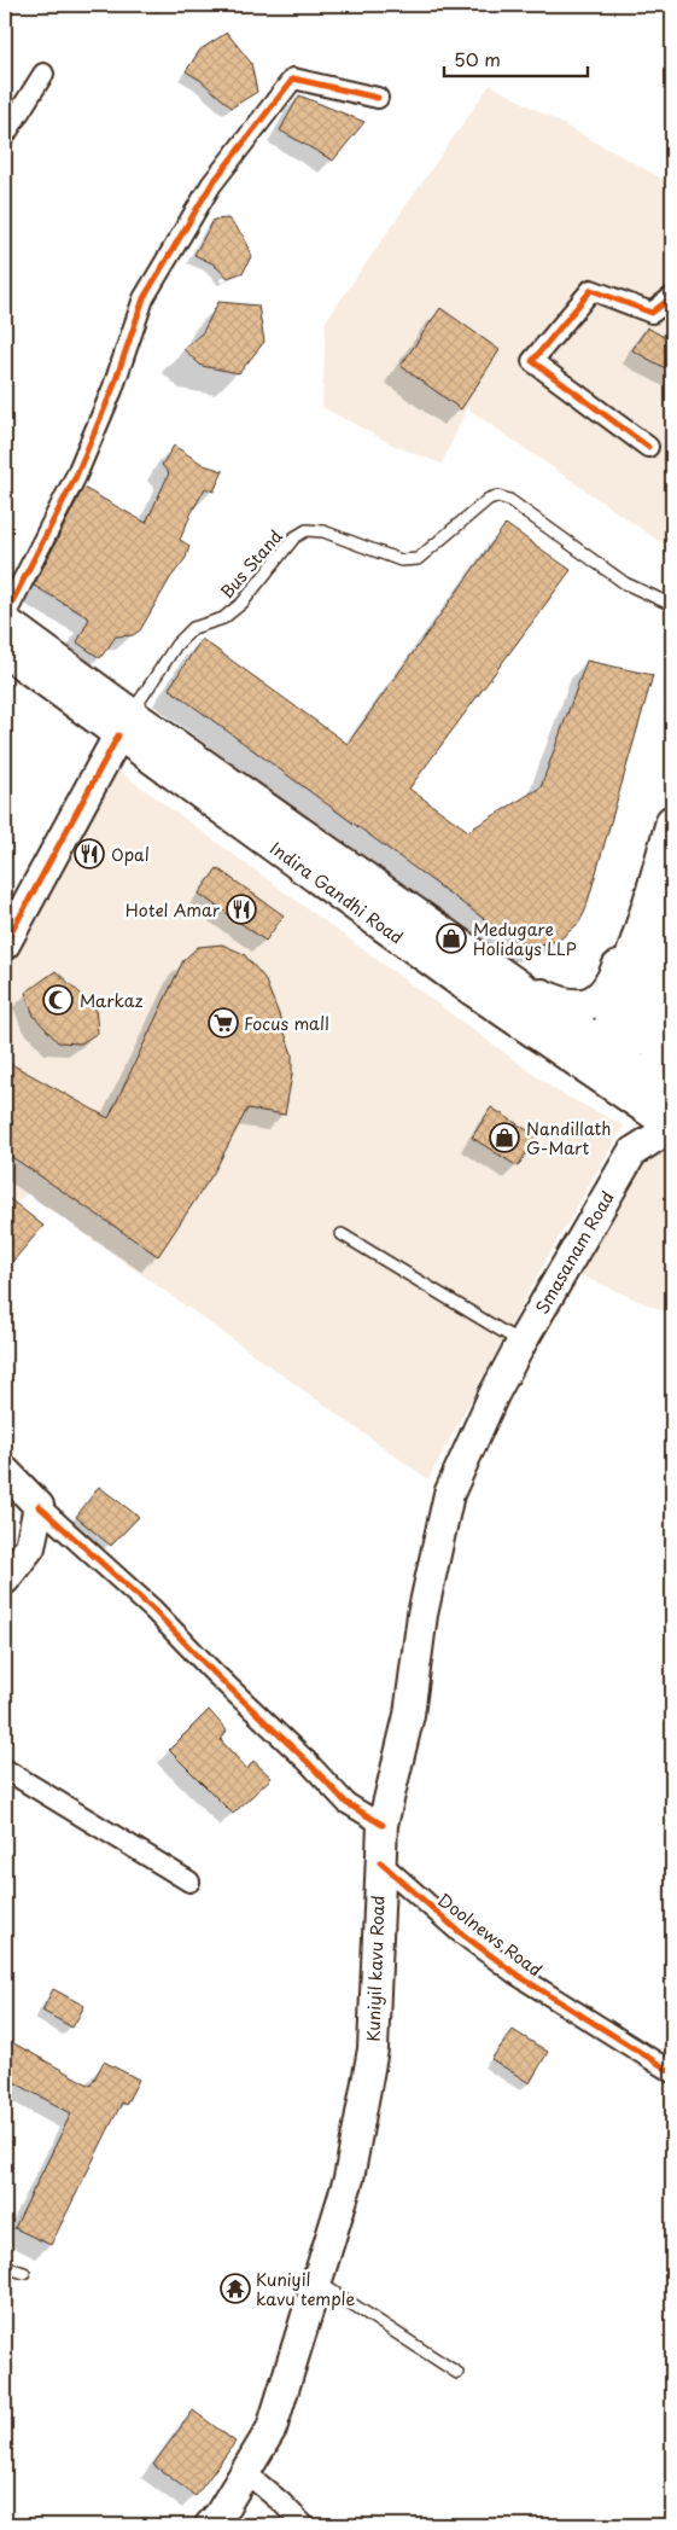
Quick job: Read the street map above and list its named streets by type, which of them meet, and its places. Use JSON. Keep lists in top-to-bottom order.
{
  "streets": {
    "main road": ["Indira Gandhi Road", "Smasanam Road", "Kuniyil kavu Road"],
    "street": ["Doolnews Road"],
    "lane": ["Bus Stand"]
  },
  "crossings": [
    ["Bus Stand", "Indira Gandhi Road"],
    ["Indira Gandhi Road", "Smasanam Road"],
    ["Smasanam Road", "Kuniyil kavu Road"],
    ["Doolnews Road", "Kuniyil kavu Road"]
  ],
  "places": {
    "restaurant": ["Opal", "Hotel Amar"],
    "shop": ["Medugare Holidays LLP", "Nandillath G-Mart"],
    "mosque": ["Markaz"],
    "supermarket": ["Focus mall"],
    "temple": ["Kuniyil kavu temple"]
  },
  "scale_bar": "50 m"
}
